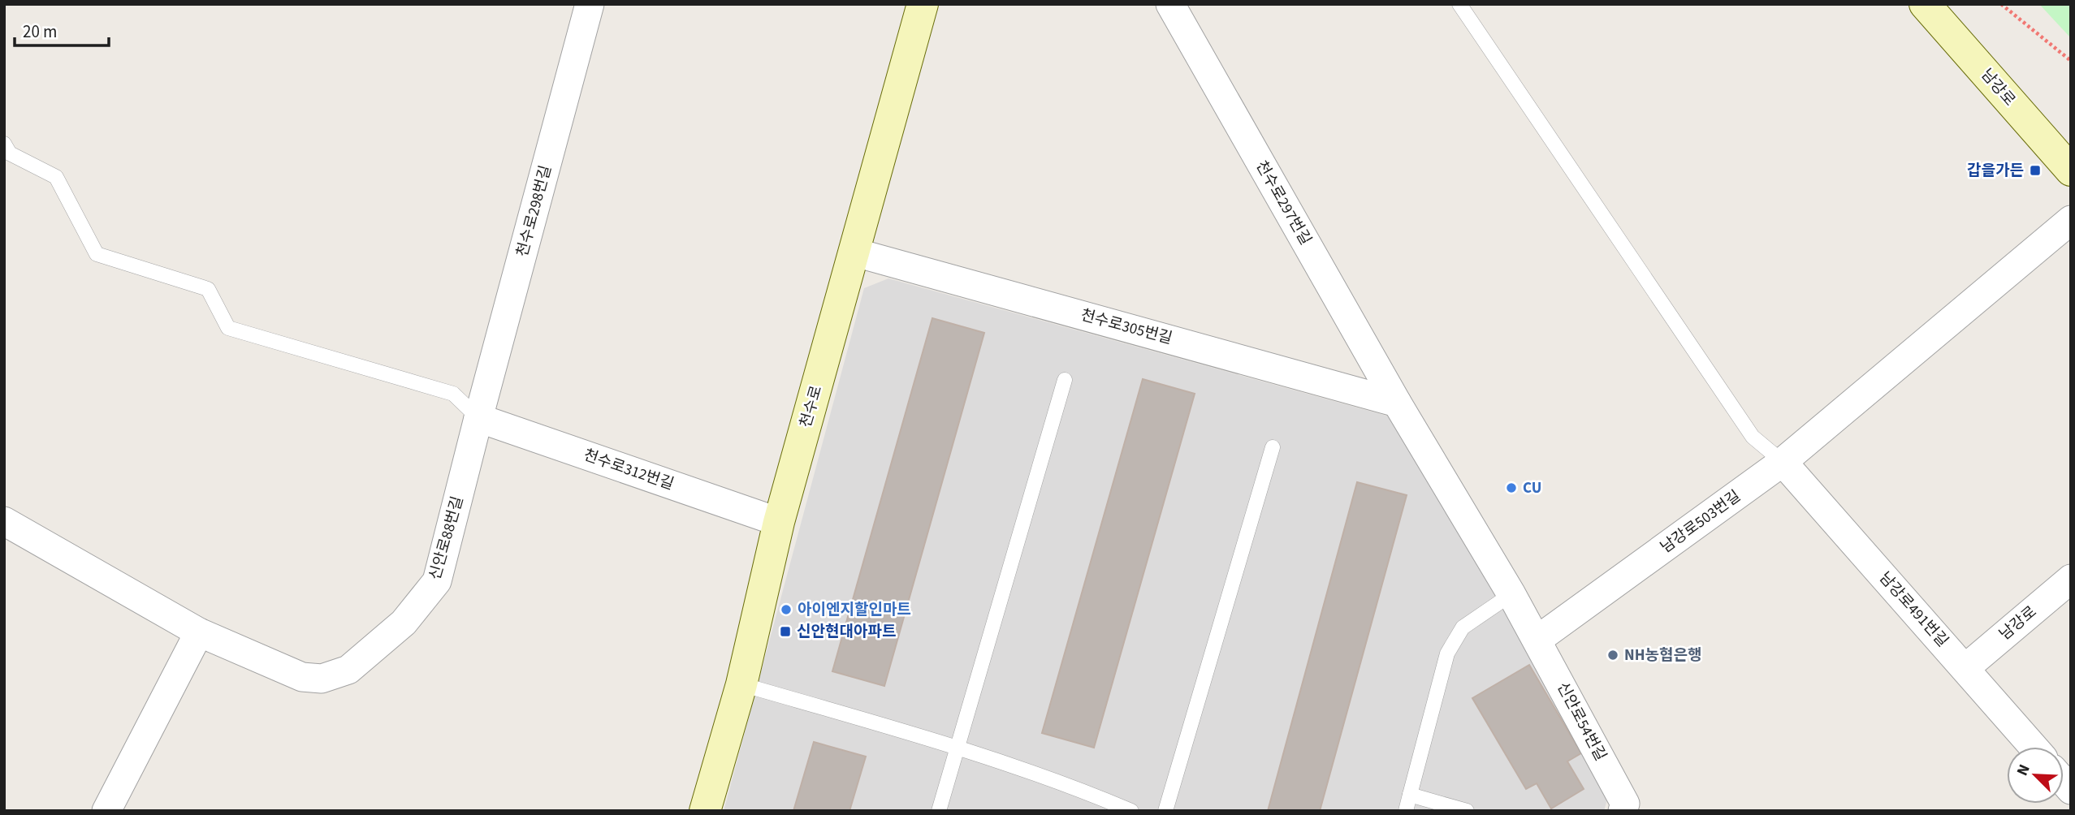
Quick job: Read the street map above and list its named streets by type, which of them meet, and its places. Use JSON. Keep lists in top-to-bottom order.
{
  "streets": {
    "street": [
      "남강로",
      "천수로297번길",
      "천수로298번길",
      "천수로305번길",
      "천수로",
      "천수로312번길",
      "남강로503번길",
      "신안로88번길",
      "남강로491번길",
      "신안로54번길"
    ]
  },
  "crossings": [
    ["남강로", "남강로491번길"],
    ["천수로297번길", "천수로305번길"],
    ["천수로298번길", "천수로312번길"],
    ["천수로298번길", "신안로88번길"],
    ["천수로305번길", "천수로"],
    ["천수로", "천수로312번길"],
    ["천수로312번길", "신안로88번길"],
    ["남강로503번길", "남강로491번길"],
    ["남강로503번길", "신안로54번길"]
  ],
  "places": {
    "transit": ["갑을가든", "신안현대아파트"],
    "other": ["CU", "아이엔지할인마트", "NH농협은행"]
  },
  "scale_bar": "20 m",
  "north": "top left"
}
